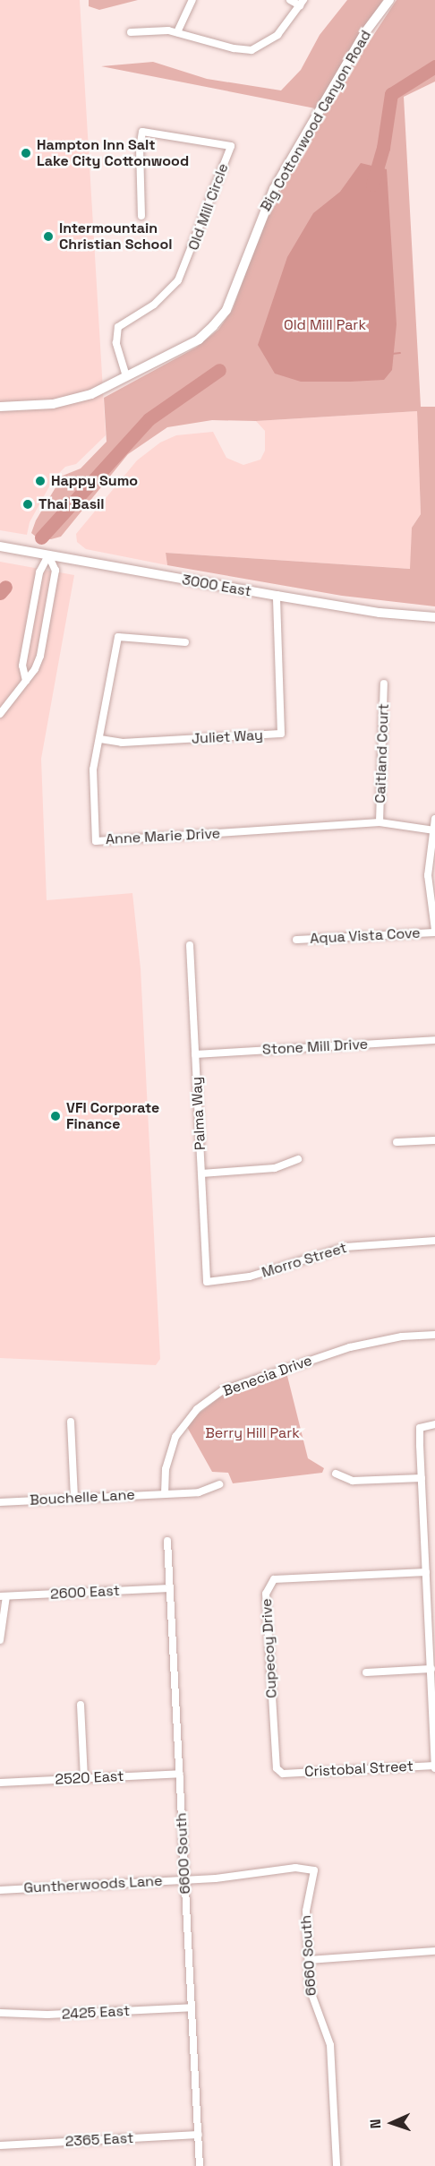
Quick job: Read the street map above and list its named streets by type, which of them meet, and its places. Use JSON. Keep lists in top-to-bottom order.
{
  "streets": {
    "street": [
      "Big Cottonwood Canyon Road",
      "Old Mill Circle",
      "3000 East",
      "Juliet Way",
      "Caitland Court",
      "Anne Marie Drive",
      "Aqua Vista Cove",
      "Stone Mill Drive",
      "Palma Way",
      "Morro Street",
      "Benecia Drive",
      "Bouchelle Lane",
      "2600 East",
      "Cupecoy Drive",
      "Cristobal Street",
      "2520 East",
      "6600 South",
      "Guntherwoods Lane",
      "6660 South",
      "2425 East",
      "2365 East"
    ]
  },
  "crossings": [
    ["Big Cottonwood Canyon Road", "Old Mill Circle"],
    ["3000 East", "Juliet Way"],
    ["Juliet Way", "Anne Marie Drive"],
    ["Caitland Court", "Anne Marie Drive"],
    ["Stone Mill Drive", "Palma Way"],
    ["Palma Way", "Morro Street"],
    ["Benecia Drive", "Bouchelle Lane"],
    ["2600 East", "6600 South"],
    ["Cupecoy Drive", "Cristobal Street"],
    ["2520 East", "6600 South"],
    ["6600 South", "Guntherwoods Lane"],
    ["6600 South", "2425 East"],
    ["6600 South", "2365 East"],
    ["Guntherwoods Lane", "6660 South"]
  ],
  "parks": ["Old Mill Park", "Berry Hill Park"],
  "places": [
    "Hampton Inn Salt Lake City Cottonwood",
    "Intermountain Christian School",
    "Happy Sumo",
    "Thai Basil",
    "VFI Corporate Finance"
  ],
  "north": "left"
}
